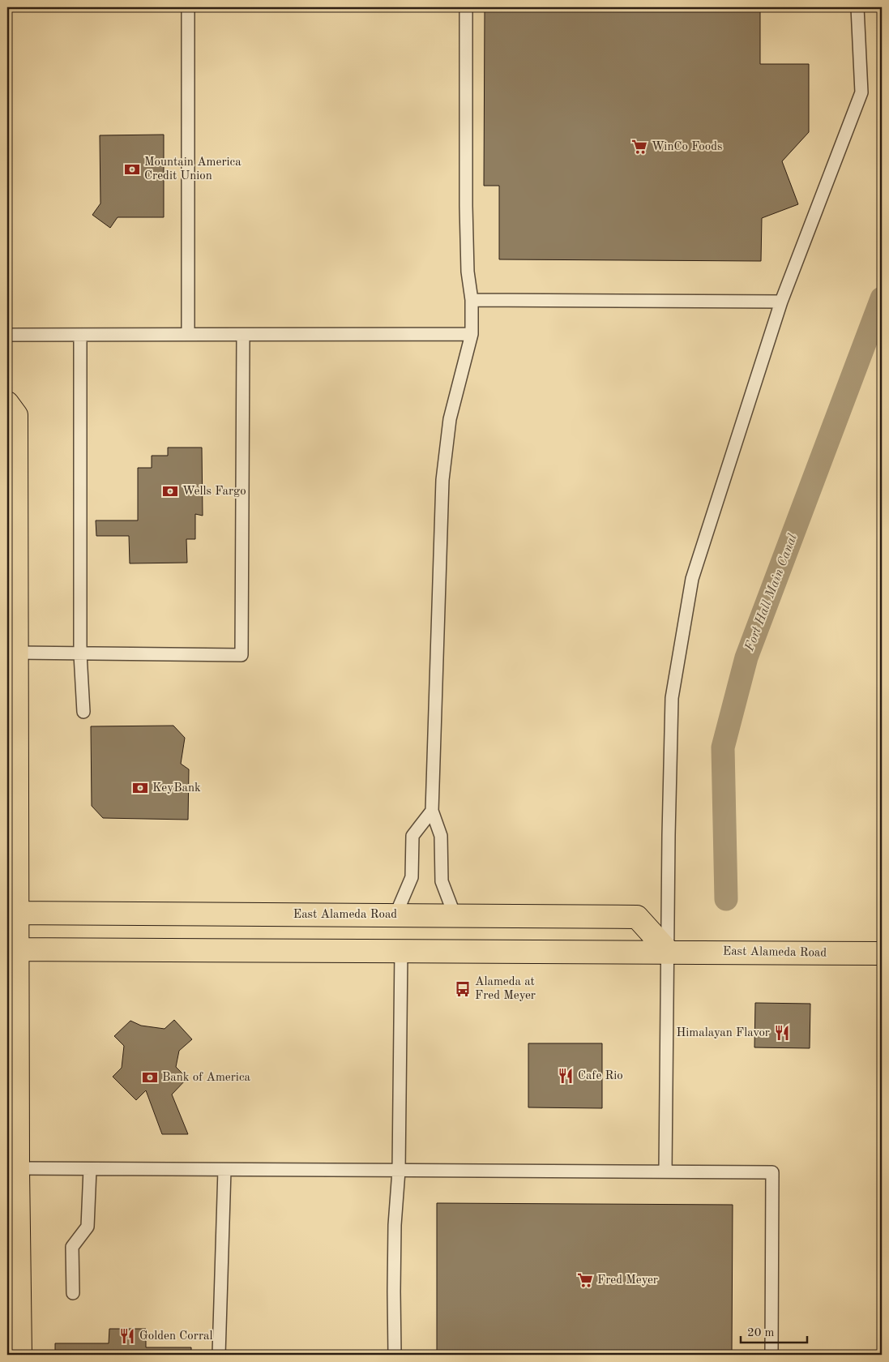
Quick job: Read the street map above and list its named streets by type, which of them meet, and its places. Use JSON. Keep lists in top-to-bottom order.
{
  "streets": {
    "main road": ["East Alameda Road"]
  },
  "water": ["Fort Hall Main Canal"],
  "places": {
    "supermarket": ["WinCo Foods", "Fred Meyer"],
    "bank": [
      "Mountain America Credit Union",
      "Wells Fargo",
      "KeyBank",
      "Bank of America"
    ],
    "bus stop": ["Alameda at Fred Meyer"],
    "restaurant": ["Himalayan Flavor", "Cafe Rio", "Golden Corral"]
  },
  "scale_bar": "20 m"
}
